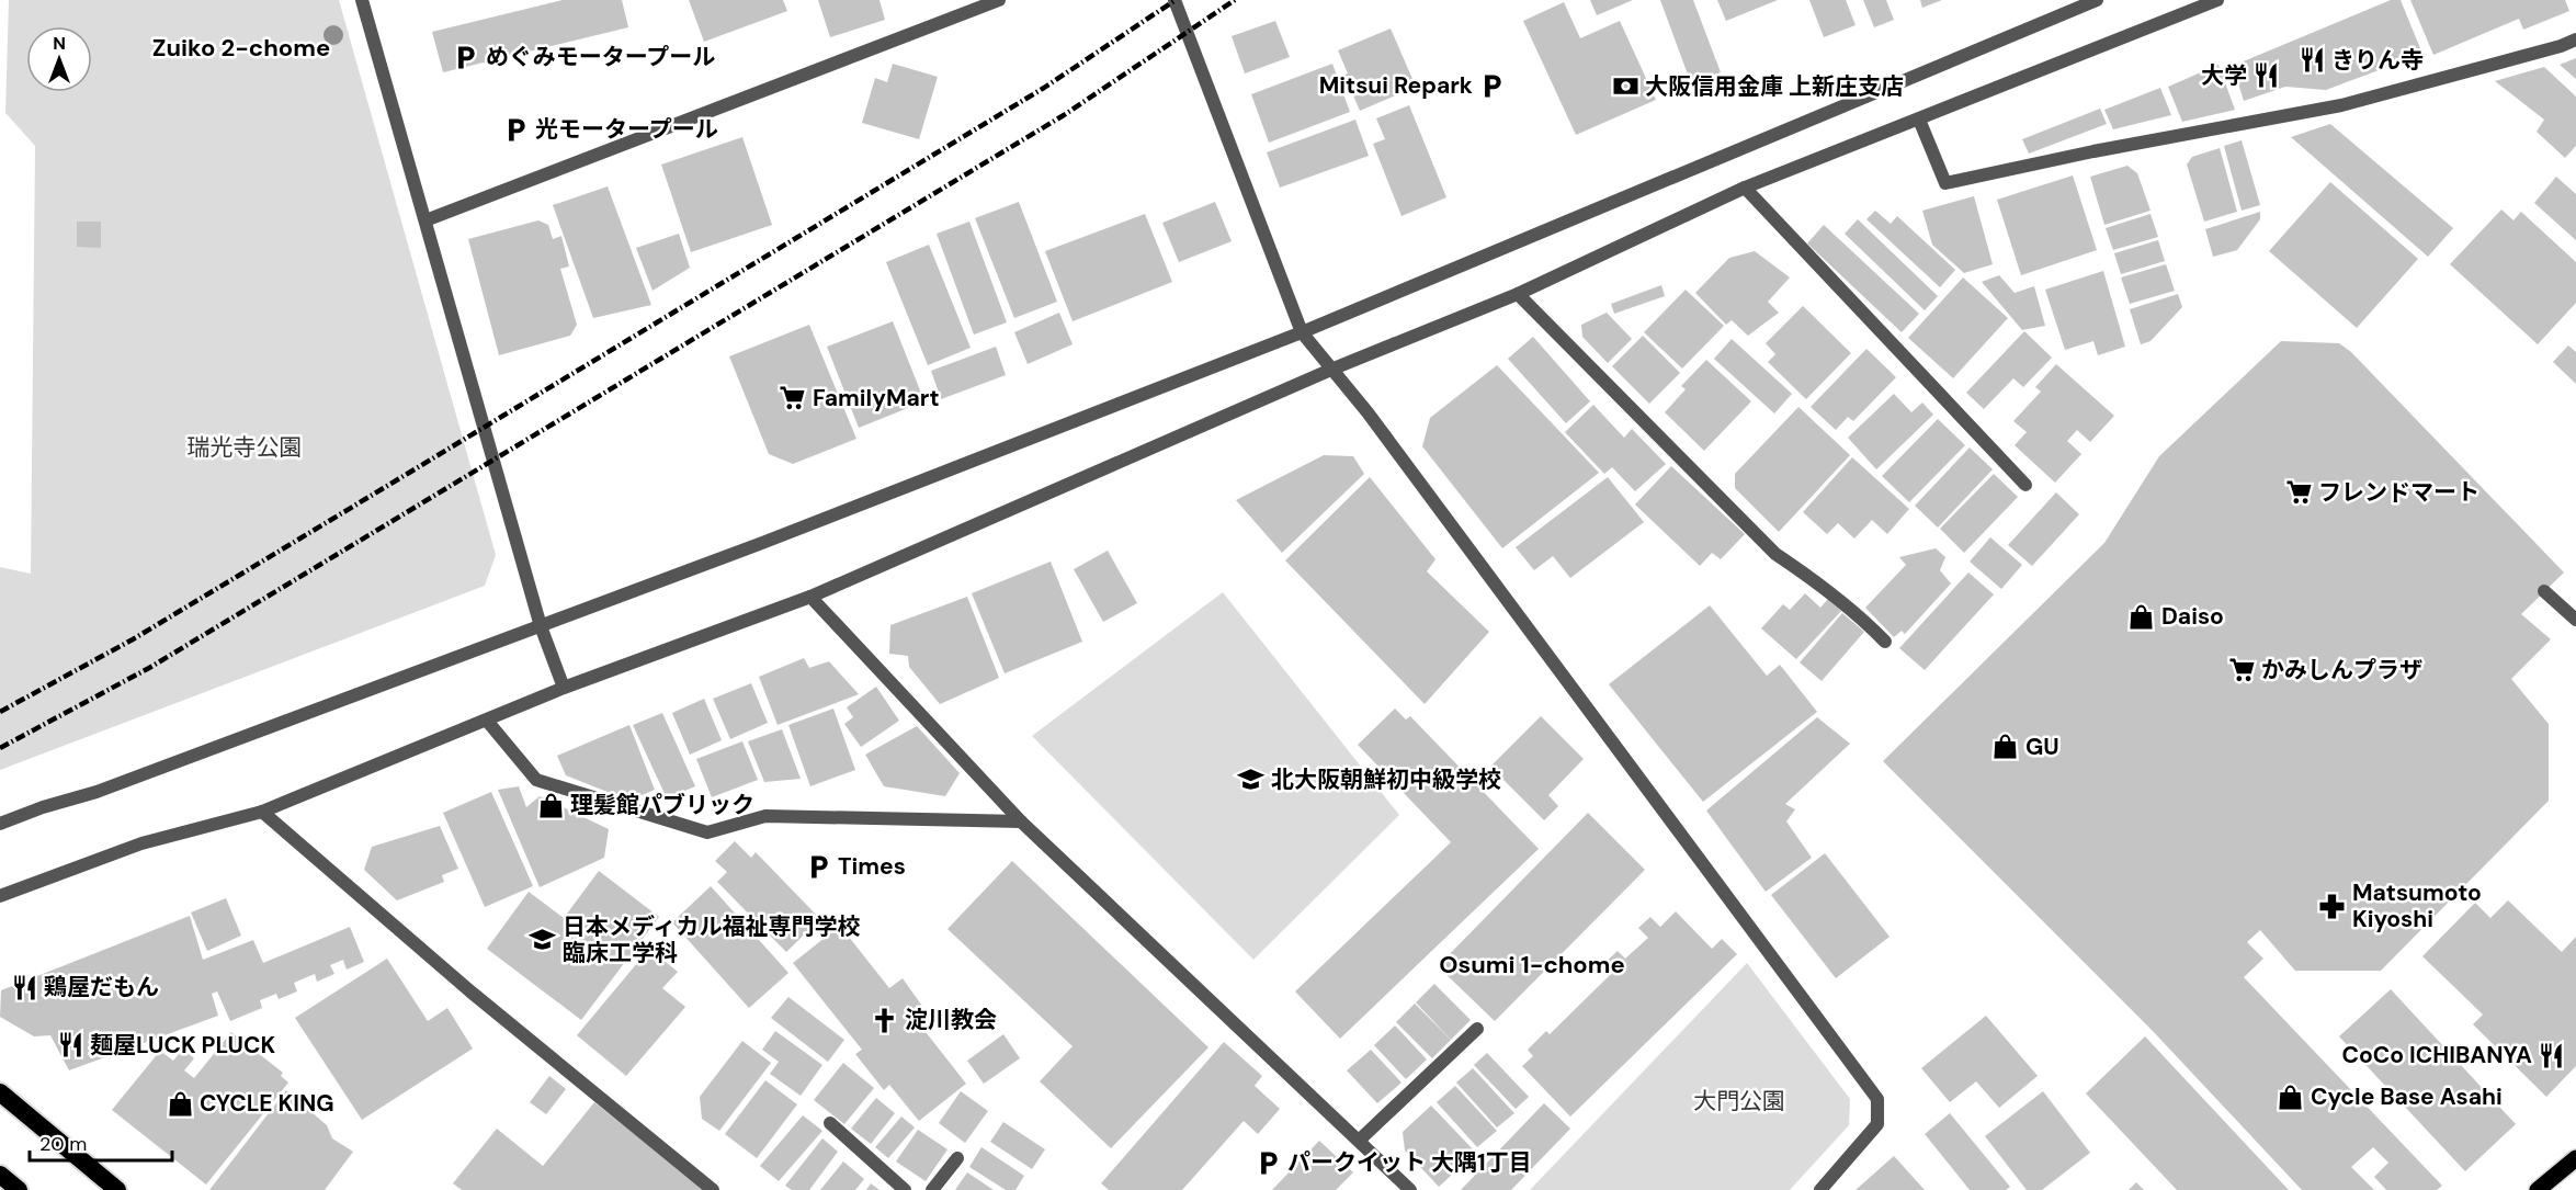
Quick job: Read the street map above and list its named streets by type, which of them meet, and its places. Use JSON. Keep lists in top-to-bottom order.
{
  "districts": ["Zuiko 2-chome", "Osumi 1-chome"],
  "parks": ["瑞光寺公園", "大門公園"],
  "places": {
    "parking": [
      "めぐみモータープール",
      "Mitsui Repark",
      "光モータープール",
      "Times",
      "パークイット 大隅1丁目"
    ],
    "restaurant": [
      "きりん寺",
      "大学",
      "鶏屋だもん",
      "麺屋LUCK PLUCK",
      "CoCo ICHIBANYA"
    ],
    "bank": ["大阪信用金庫 上新庄支店"],
    "supermarket": ["FamilyMart", "フレンドマート", "かみしんプラザ"],
    "shop": [
      "Daiso",
      "GU",
      "理髪館パブリック",
      "Cycle Base Asahi",
      "CYCLE KING"
    ],
    "school or university": ["北大阪朝鮮初中級学校", "日本メディカル福祉専門学校 臨床工学科"],
    "pharmacy": ["Matsumoto Kiyoshi"],
    "church": ["淀川教会"]
  },
  "scale_bar": "20 m",
  "north": "top"
}
